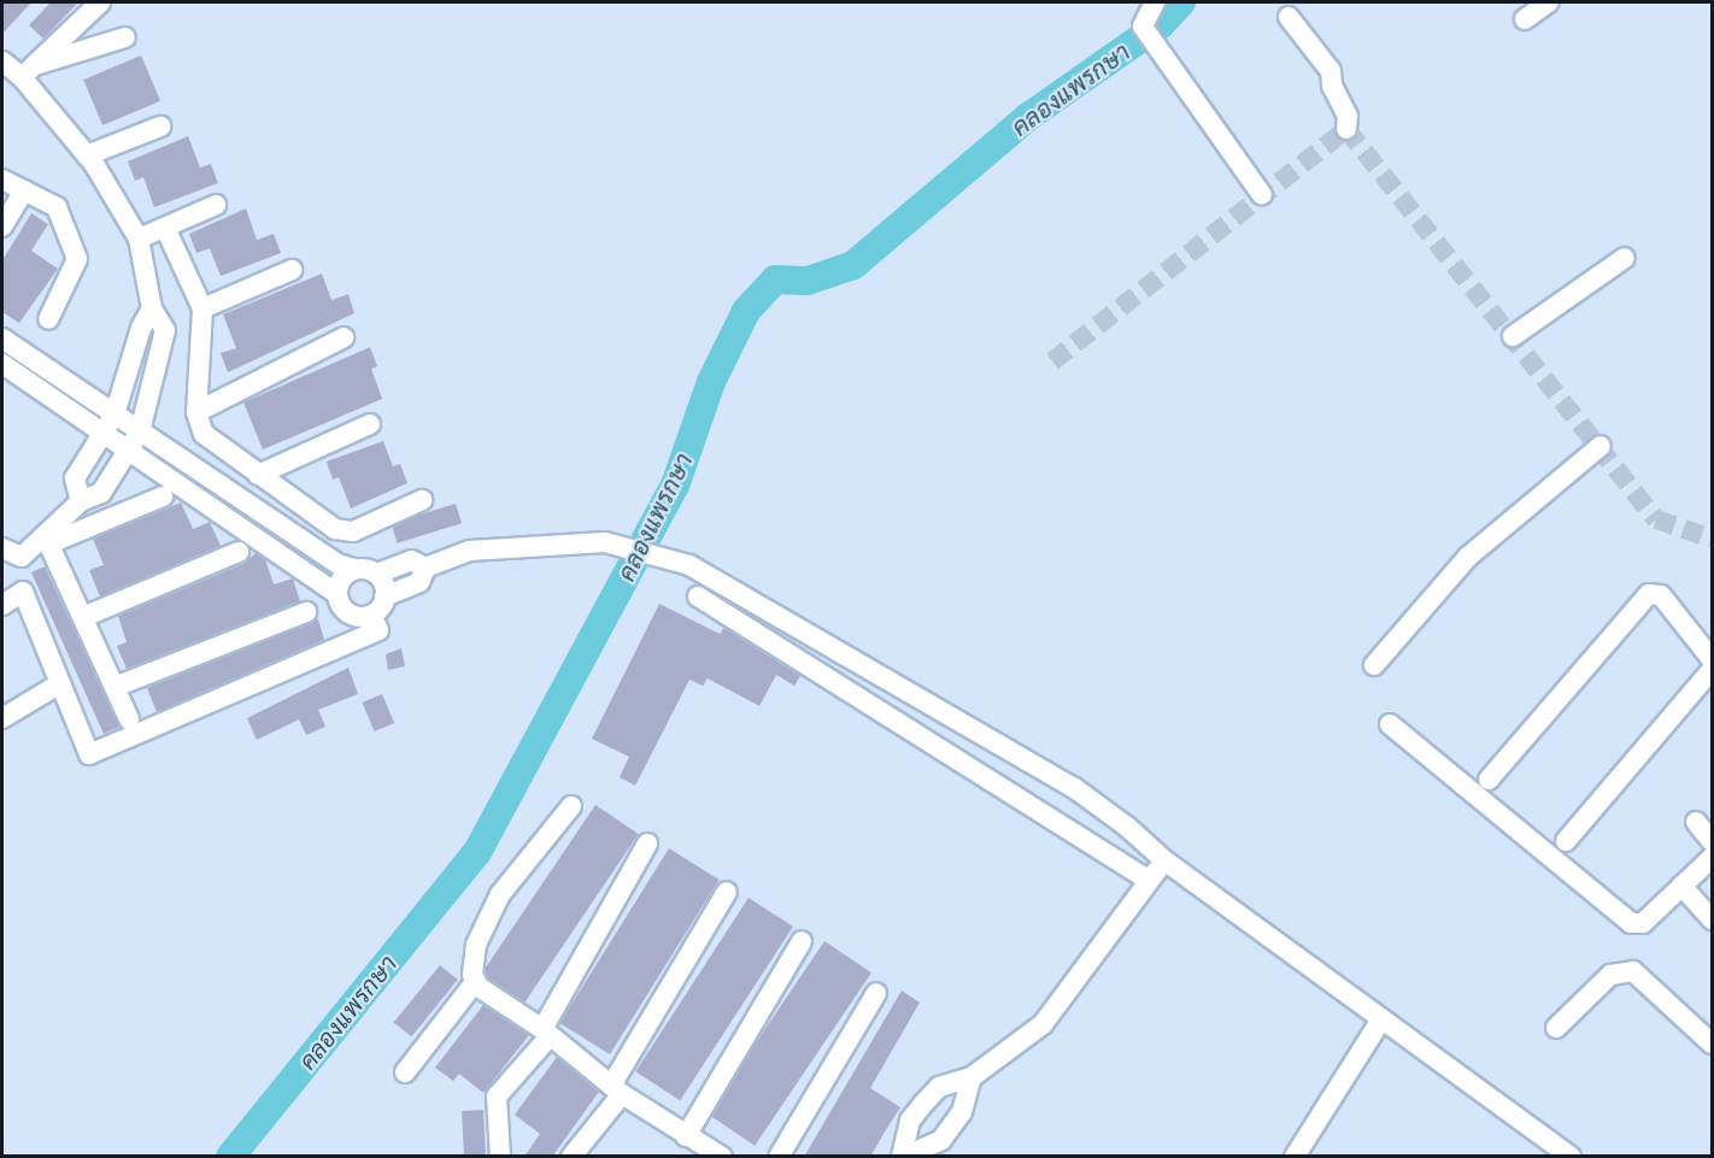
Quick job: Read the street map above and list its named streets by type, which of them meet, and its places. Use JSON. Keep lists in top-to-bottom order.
{
  "water": ["คลองแพรกษา"]
}
